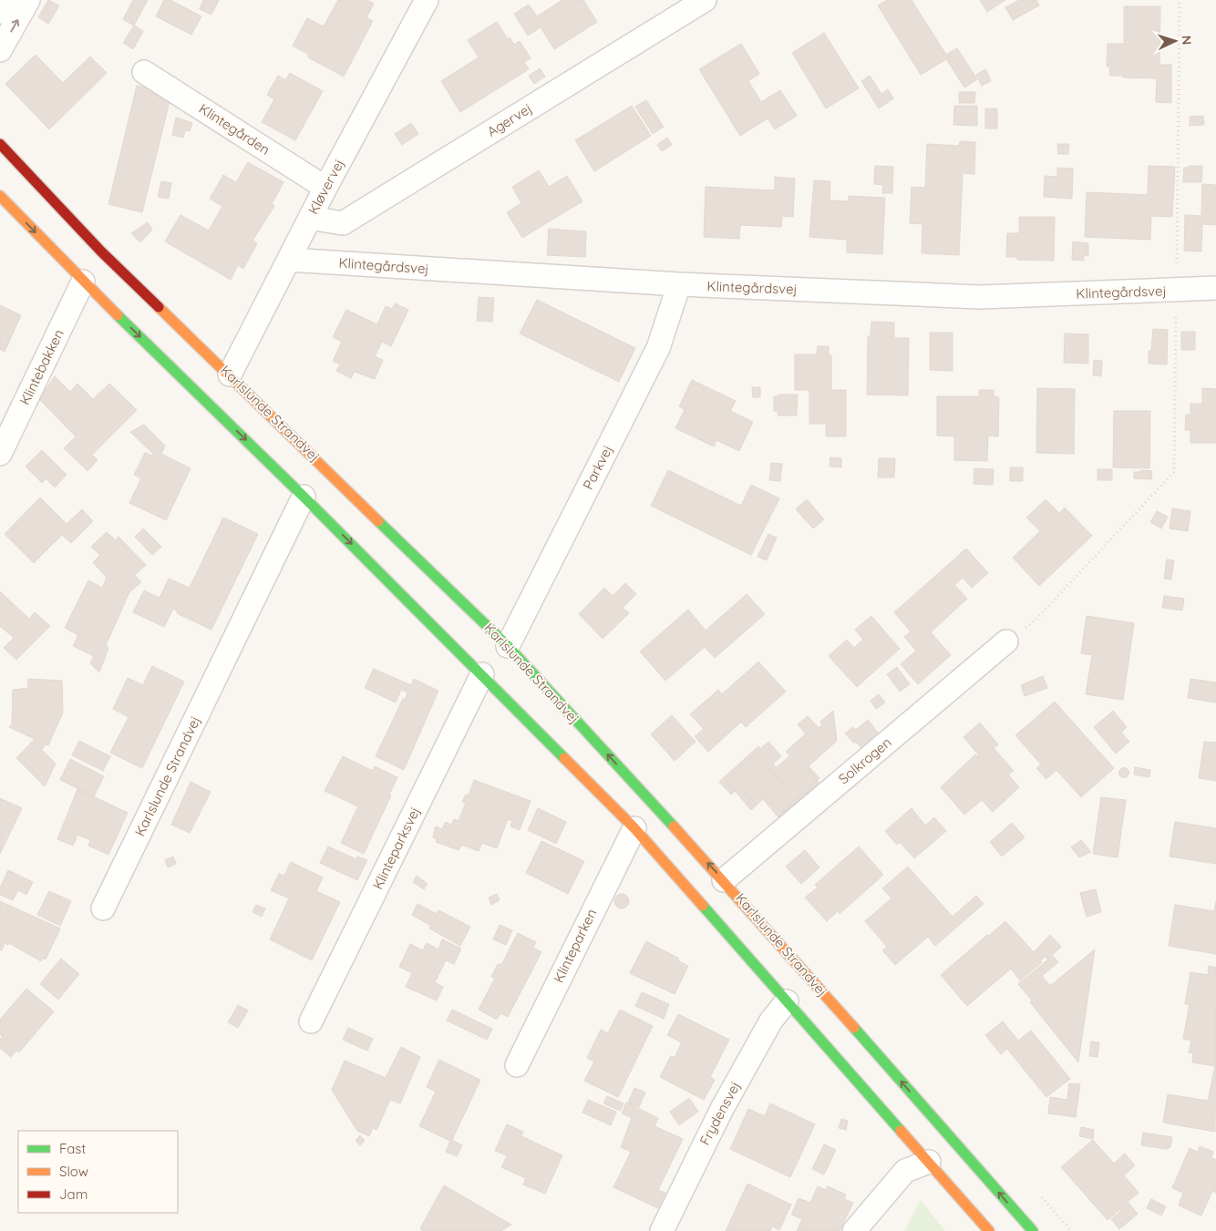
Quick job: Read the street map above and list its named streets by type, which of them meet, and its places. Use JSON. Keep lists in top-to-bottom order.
{
  "streets": {
    "main road": ["Karlslunde Strandvej"],
    "street": [
      "Agervej",
      "Klintegården",
      "Kløvervej",
      "Klintegårdsvej",
      "Klintebakken",
      "Parkvej",
      "Solkrogen",
      "Klinteparksvej",
      "Klinteparken",
      "Frydensvej"
    ]
  },
  "crossings": [
    ["Agervej", "Kløvervej"],
    ["Klintegården", "Kløvervej"],
    ["Kløvervej", "Klintegårdsvej"],
    ["Kløvervej", "Karlslunde Strandvej"],
    ["Klintegårdsvej", "Parkvej"],
    ["Karlslunde Strandvej", "Parkvej"],
    ["Karlslunde Strandvej", "Solkrogen"]
  ],
  "legend": ["Fast", "Slow", "Jam"],
  "north": "right"
}
